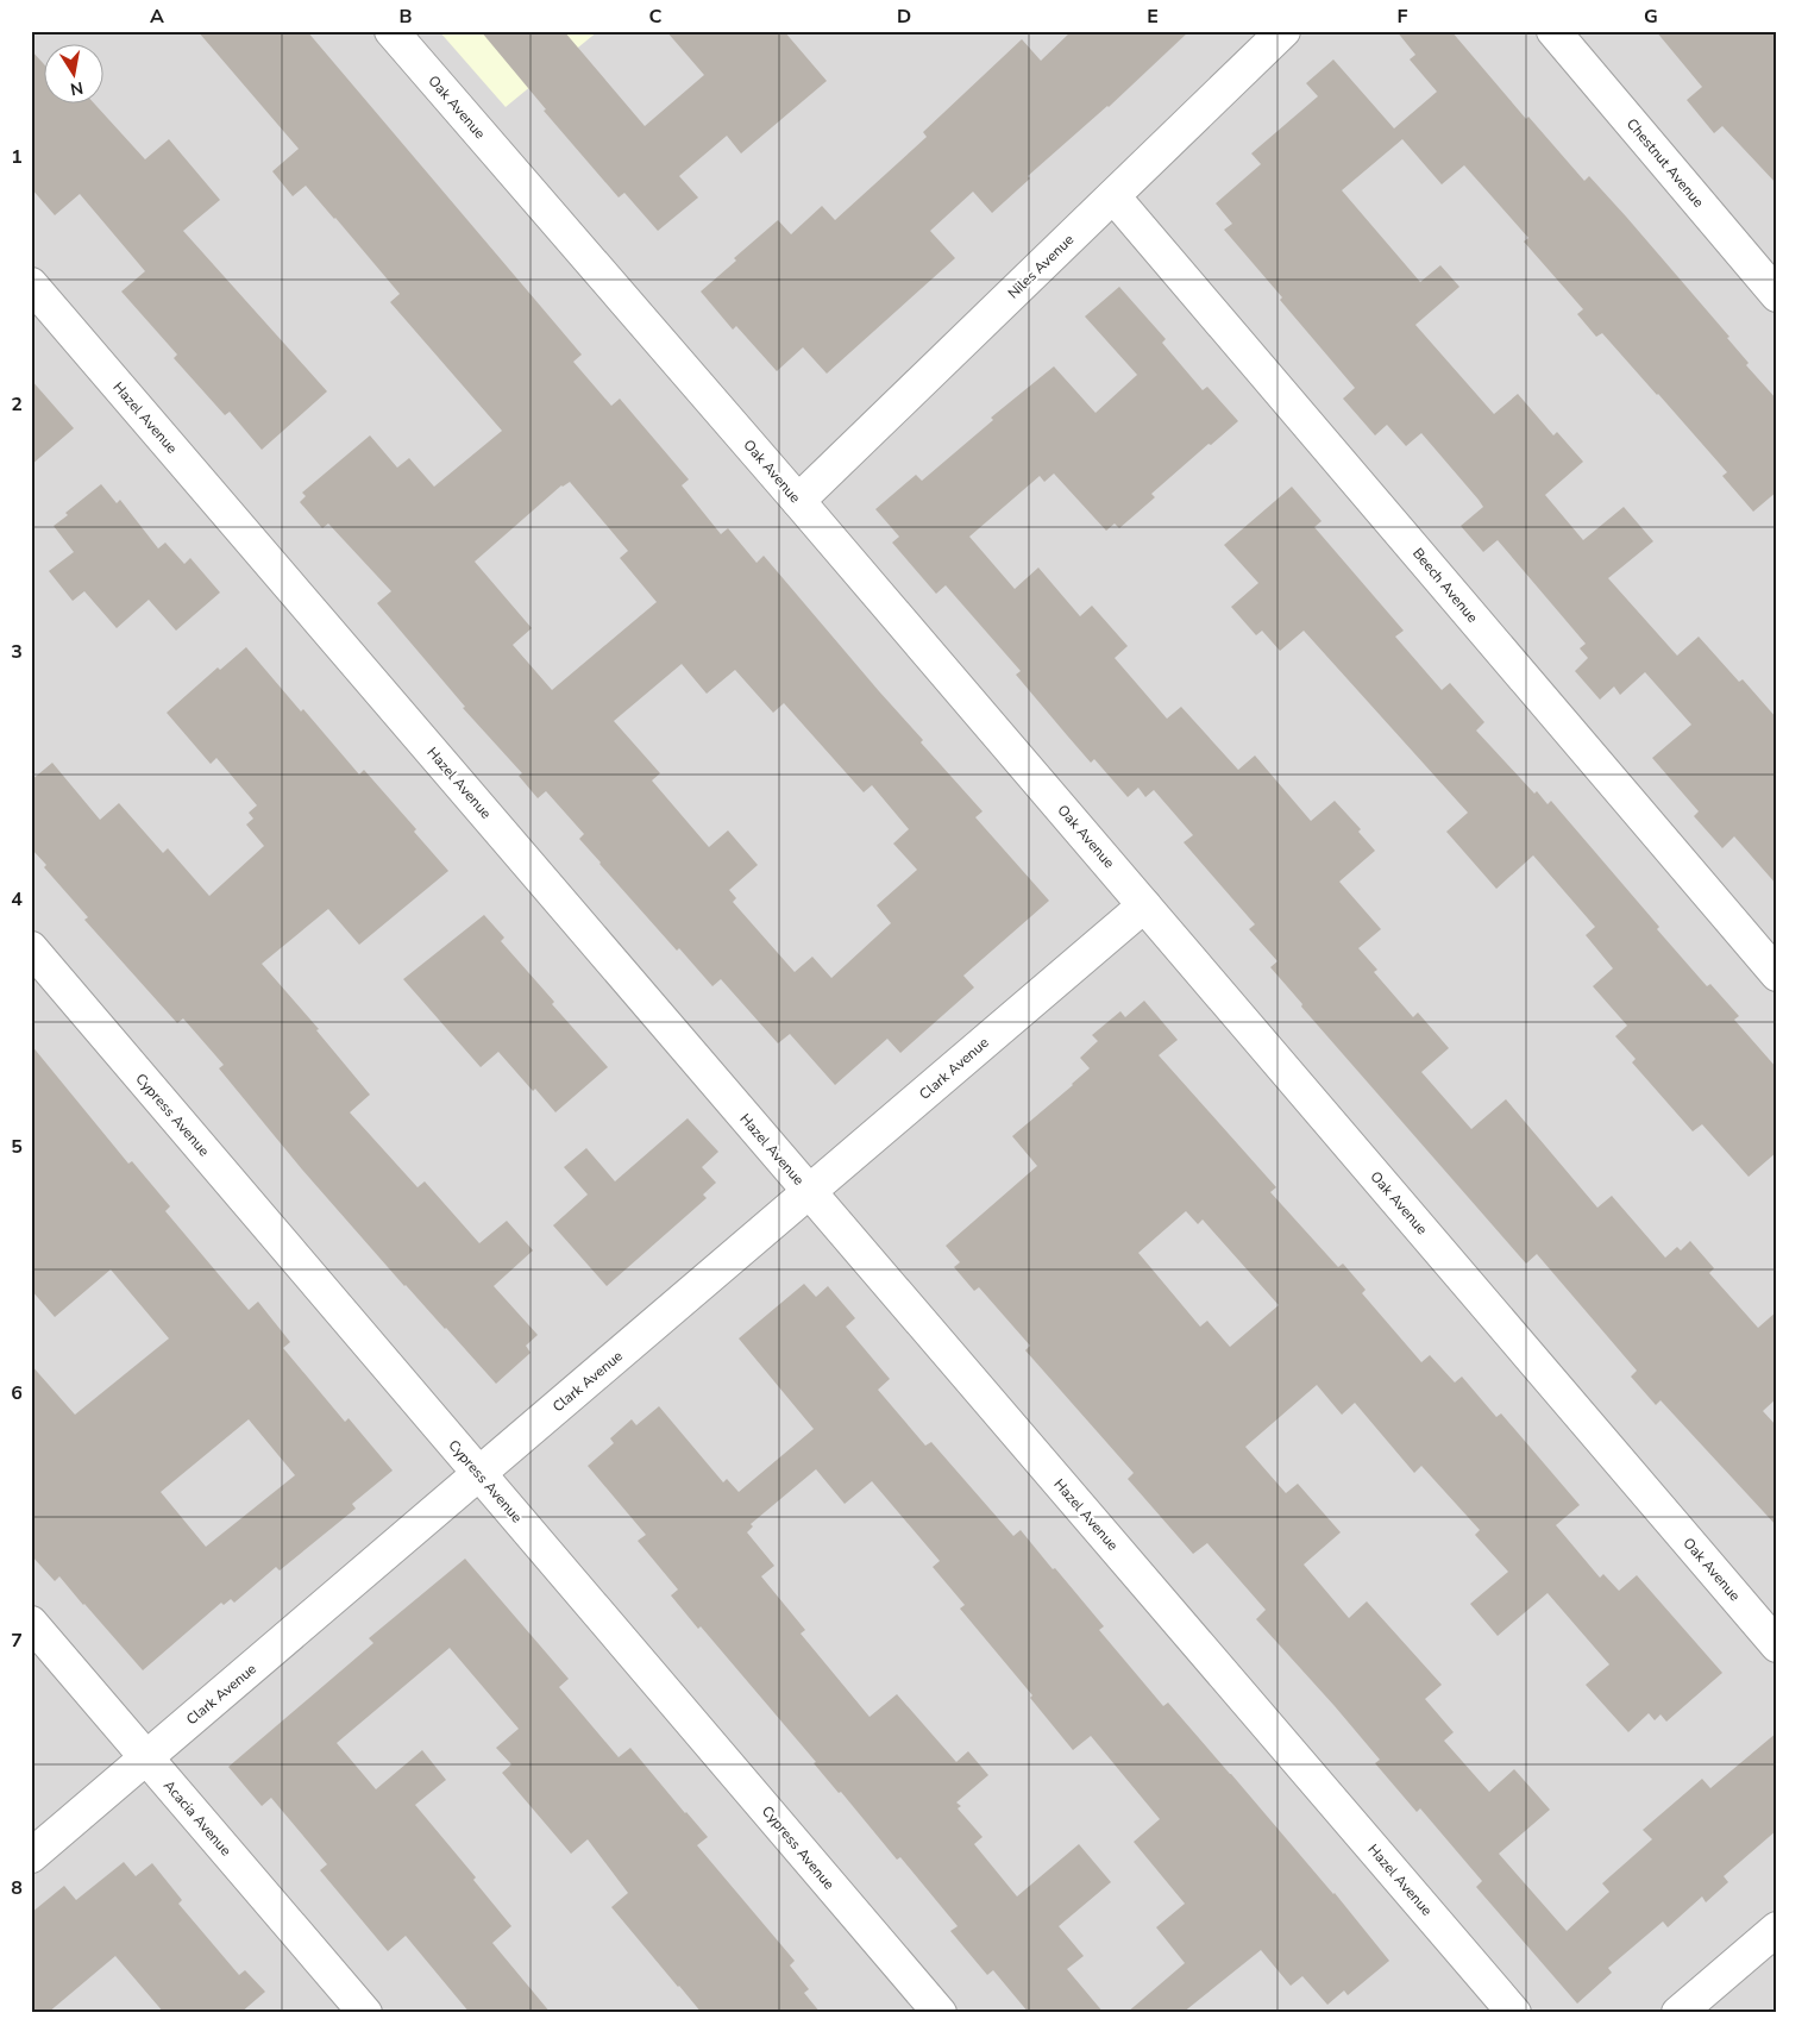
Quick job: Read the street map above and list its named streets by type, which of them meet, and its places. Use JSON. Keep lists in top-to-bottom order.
{
  "streets": {
    "street": [
      "Oak Avenue",
      "Chestnut Avenue",
      "Niles Avenue",
      "Hazel Avenue",
      "Beech Avenue",
      "Clark Avenue",
      "Cypress Avenue",
      "Acacia Avenue"
    ]
  },
  "crossings": [
    ["Oak Avenue", "Niles Avenue"],
    ["Oak Avenue", "Clark Avenue"],
    ["Niles Avenue", "Beech Avenue"],
    ["Hazel Avenue", "Clark Avenue"],
    ["Clark Avenue", "Cypress Avenue"],
    ["Clark Avenue", "Acacia Avenue"]
  ],
  "north": "bottom",
  "grid": {
    "columns": [
      "A",
      "B",
      "C",
      "D",
      "E",
      "F",
      "G"
    ],
    "rows": [
      "1",
      "2",
      "3",
      "4",
      "5",
      "6",
      "7",
      "8"
    ]
  }
}
